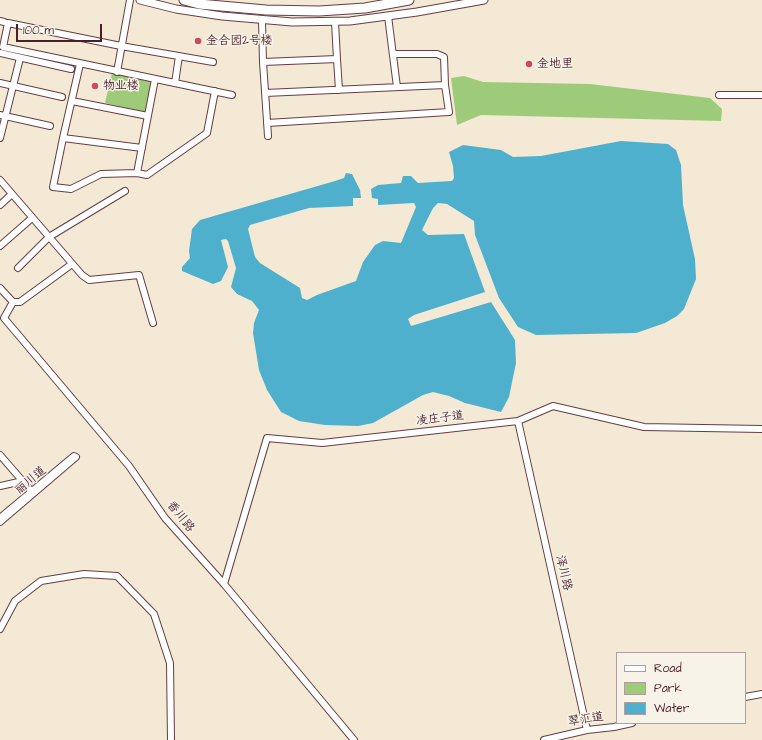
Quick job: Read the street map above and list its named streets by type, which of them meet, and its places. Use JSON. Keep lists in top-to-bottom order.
{
  "streets": {
    "street": [
      "凌庄子道",
      "丽川道",
      "香川路",
      "泽川路",
      "翠汇道"
    ]
  },
  "crossings": [
    ["凌庄子道", "香川路"],
    ["凌庄子道", "泽川路"],
    ["泽川路", "翠汇道"]
  ],
  "places": ["金合园2号楼", "金地里", "物业楼"],
  "legend": ["Road", "Park", "Water"],
  "scale_bar": "100 m"
}
